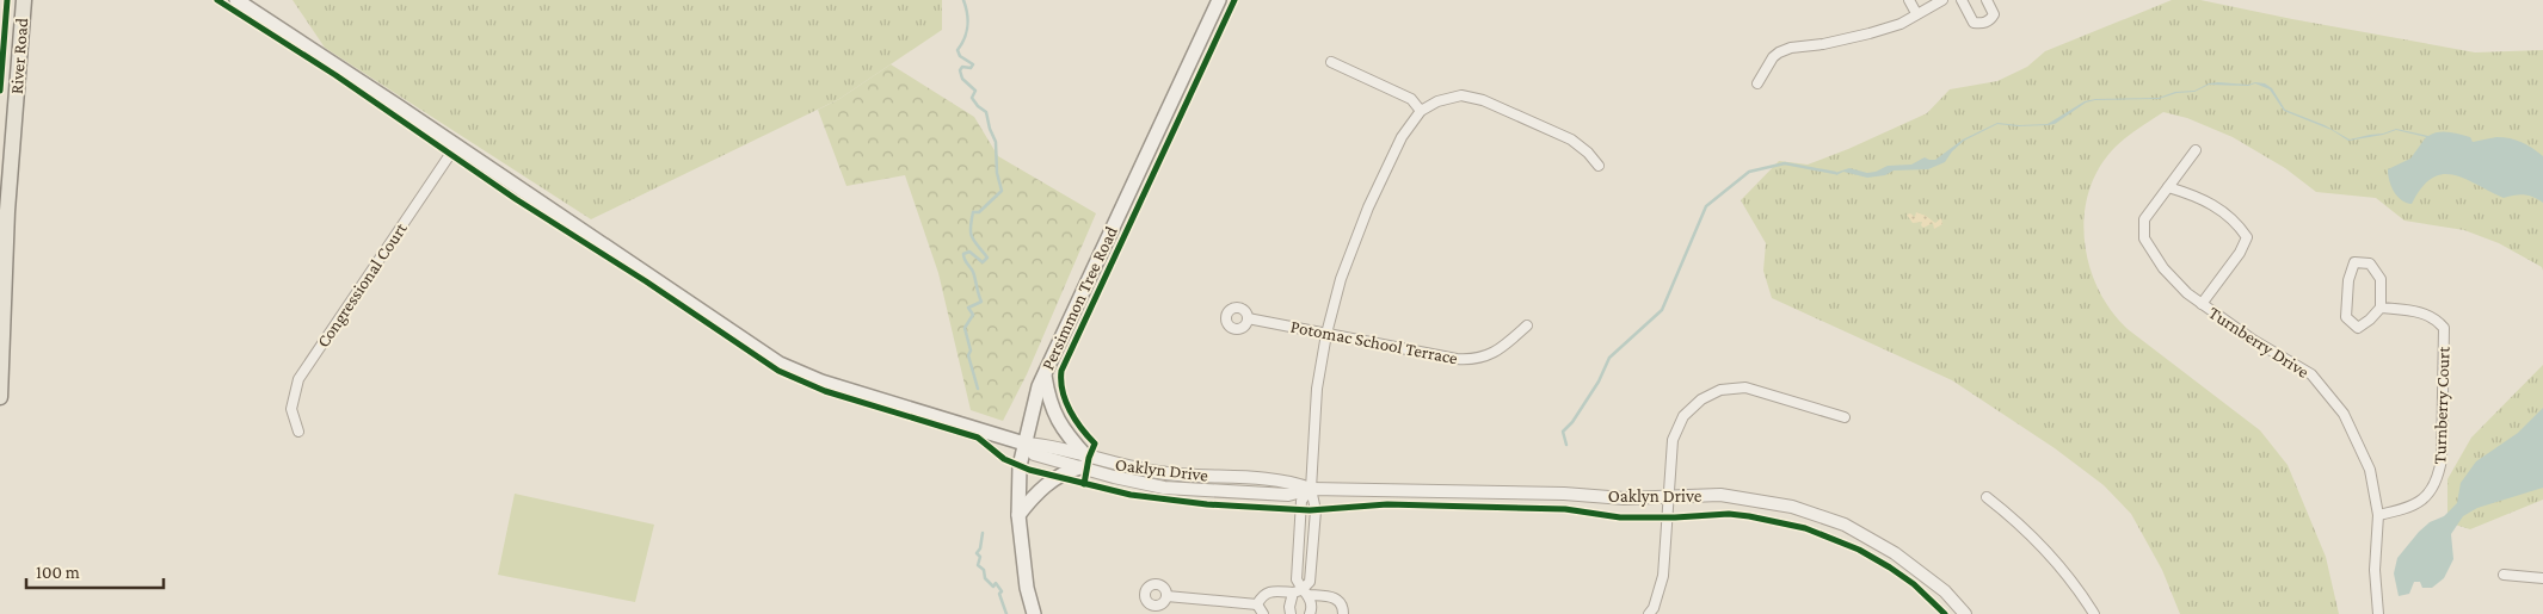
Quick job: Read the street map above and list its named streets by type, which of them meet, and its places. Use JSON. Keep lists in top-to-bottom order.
{
  "streets": {
    "main road": ["River Road", "Persimmon Tree Road"],
    "street": [
      "Congressional Court",
      "Potomac School Terrace",
      "Turnberry Drive",
      "Turnberry Court",
      "Oaklyn Drive"
    ]
  },
  "crossings": [
    ["Persimmon Tree Road", "Oaklyn Drive"],
    ["Turnberry Drive", "Turnberry Court"]
  ],
  "scale_bar": "100 m"
}
